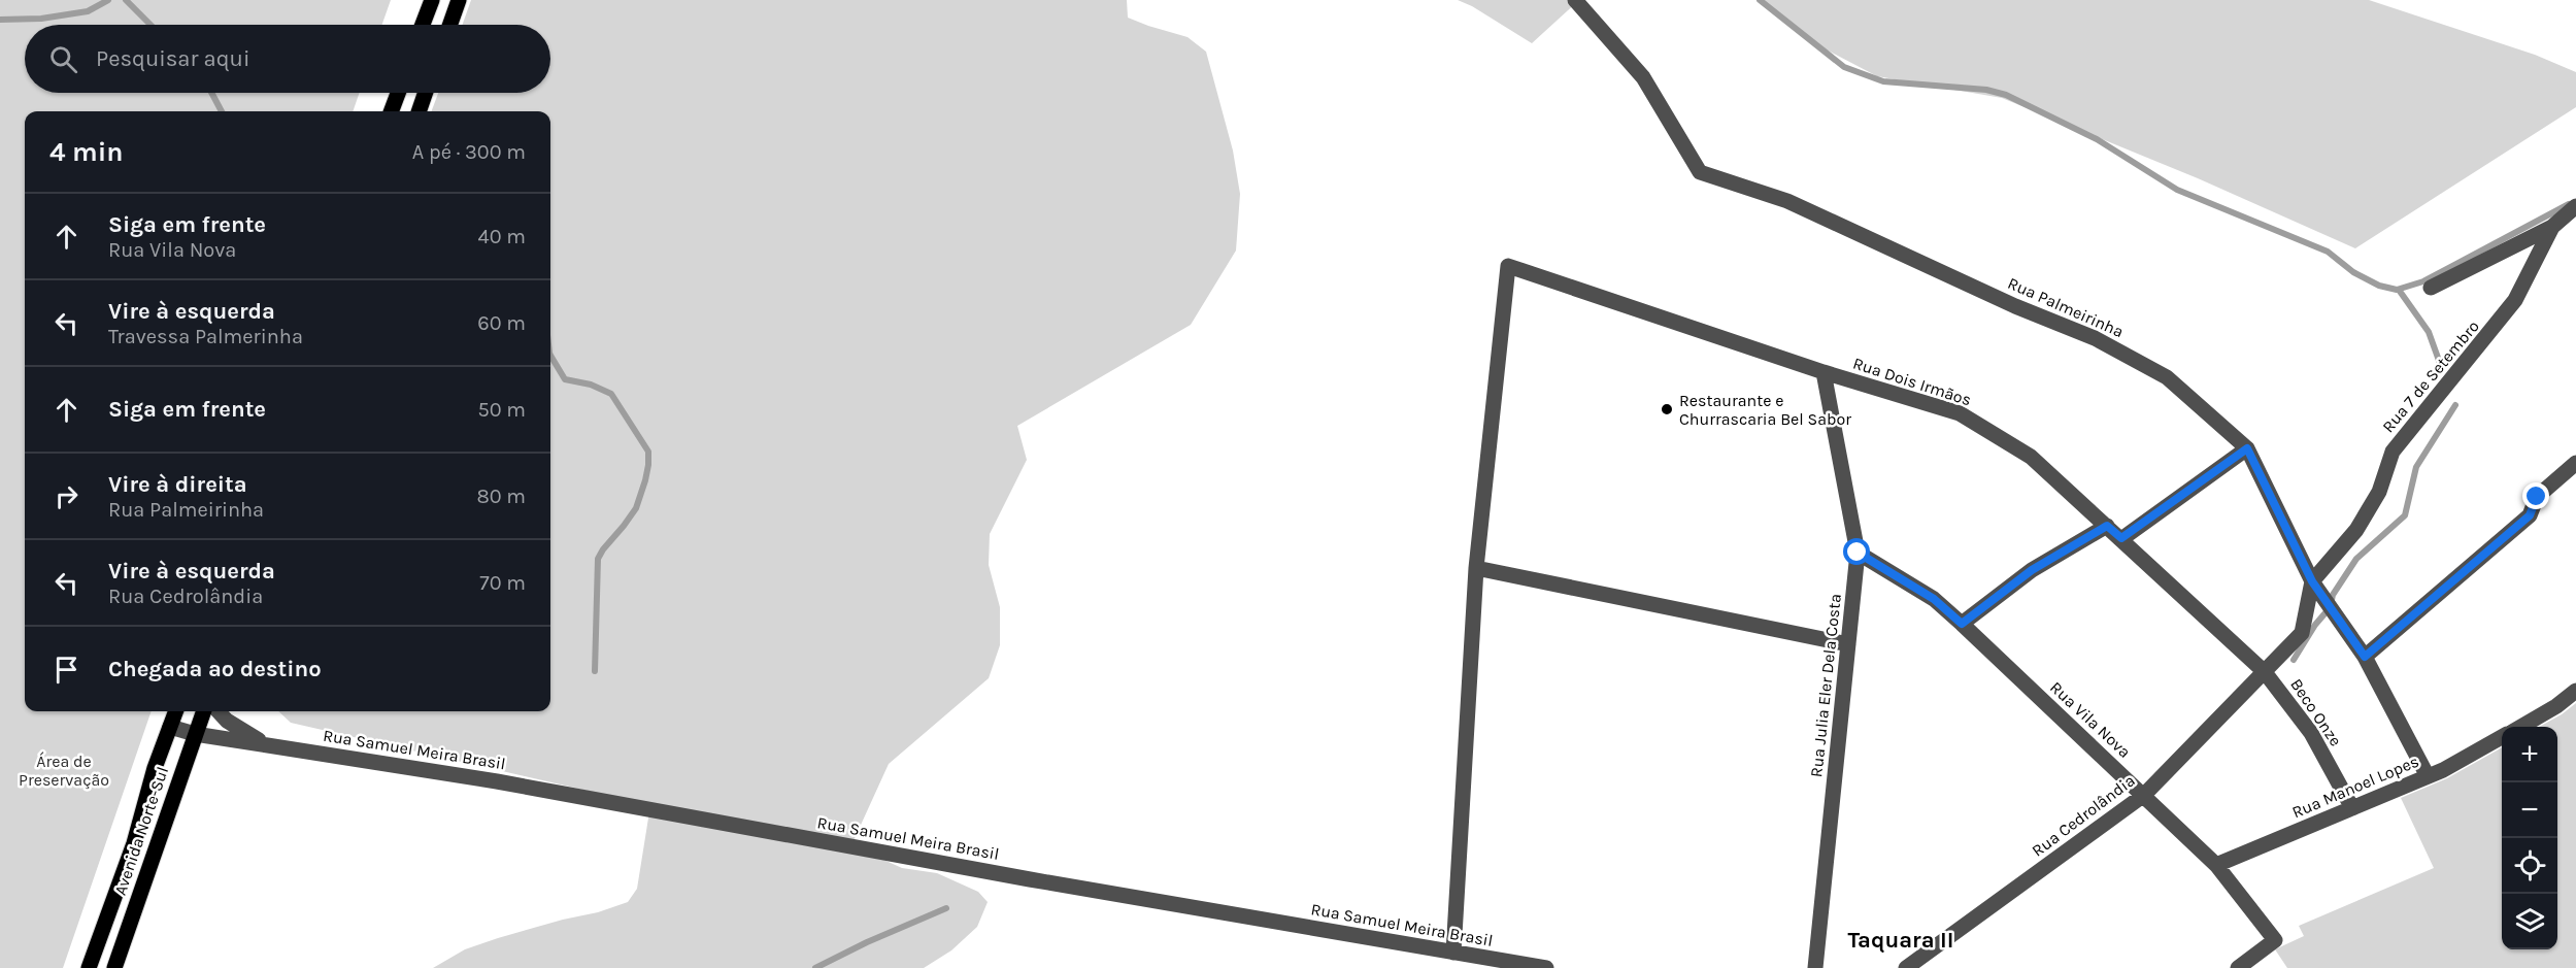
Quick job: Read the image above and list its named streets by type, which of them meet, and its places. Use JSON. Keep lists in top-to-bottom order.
{
  "streets": {
    "main road": ["Avenida Norte-Sul"],
    "street": [
      "Rua Palmeirinha",
      "Rua 7 de Setembro",
      "Rua Dois Irmãos",
      "Rua Julia Eler Dela Costa",
      "Beco Onze",
      "Rua Vila Nova",
      "Rua Samuel Meira Brasil",
      "Rua Manoel Lopes",
      "Rua Cedrolândia"
    ]
  },
  "crossings": [
    ["Rua Palmeirinha", "Rua 7 de Setembro"],
    ["Rua Palmeirinha", "Rua Manoel Lopes"],
    ["Rua 7 de Setembro", "Rua Dois Irmãos"],
    ["Rua 7 de Setembro", "Beco Onze"],
    ["Rua 7 de Setembro", "Rua Cedrolândia"],
    ["Rua Dois Irmãos", "Rua Julia Eler Dela Costa"],
    ["Rua Dois Irmãos", "Beco Onze"],
    ["Rua Dois Irmãos", "Rua Cedrolândia"],
    ["Rua Julia Eler Dela Costa", "Rua Vila Nova"],
    ["Beco Onze", "Rua Manoel Lopes"],
    ["Beco Onze", "Rua Cedrolândia"],
    ["Rua Vila Nova", "Rua Manoel Lopes"],
    ["Rua Vila Nova", "Rua Cedrolândia"],
    ["Rua Samuel Meira Brasil", "Avenida Norte-Sul"]
  ],
  "districts": ["Taquara II"],
  "parks": ["Área de Preservação"],
  "places": ["Restaurante e Churrascaria Bel Sabor"],
  "page": {
    "search": "Pesquisar aqui",
    "heading": ["4 min", "A pé · 300 m"],
    "list": [
      ["Siga em frente", "Rua Vila Nova", "40 m"],
      ["Vire à esquerda", "Travessa Palmerinha", "60 m"],
      ["Siga em frente", "50 m"],
      ["Vire à direita", "Rua Palmeirinha", "80 m"],
      ["Vire à esquerda", "Rua Cedrolândia", "70 m"],
      "Chegada ao destino"
    ],
    "map_buttons": ["+", "−"]
  }
}
